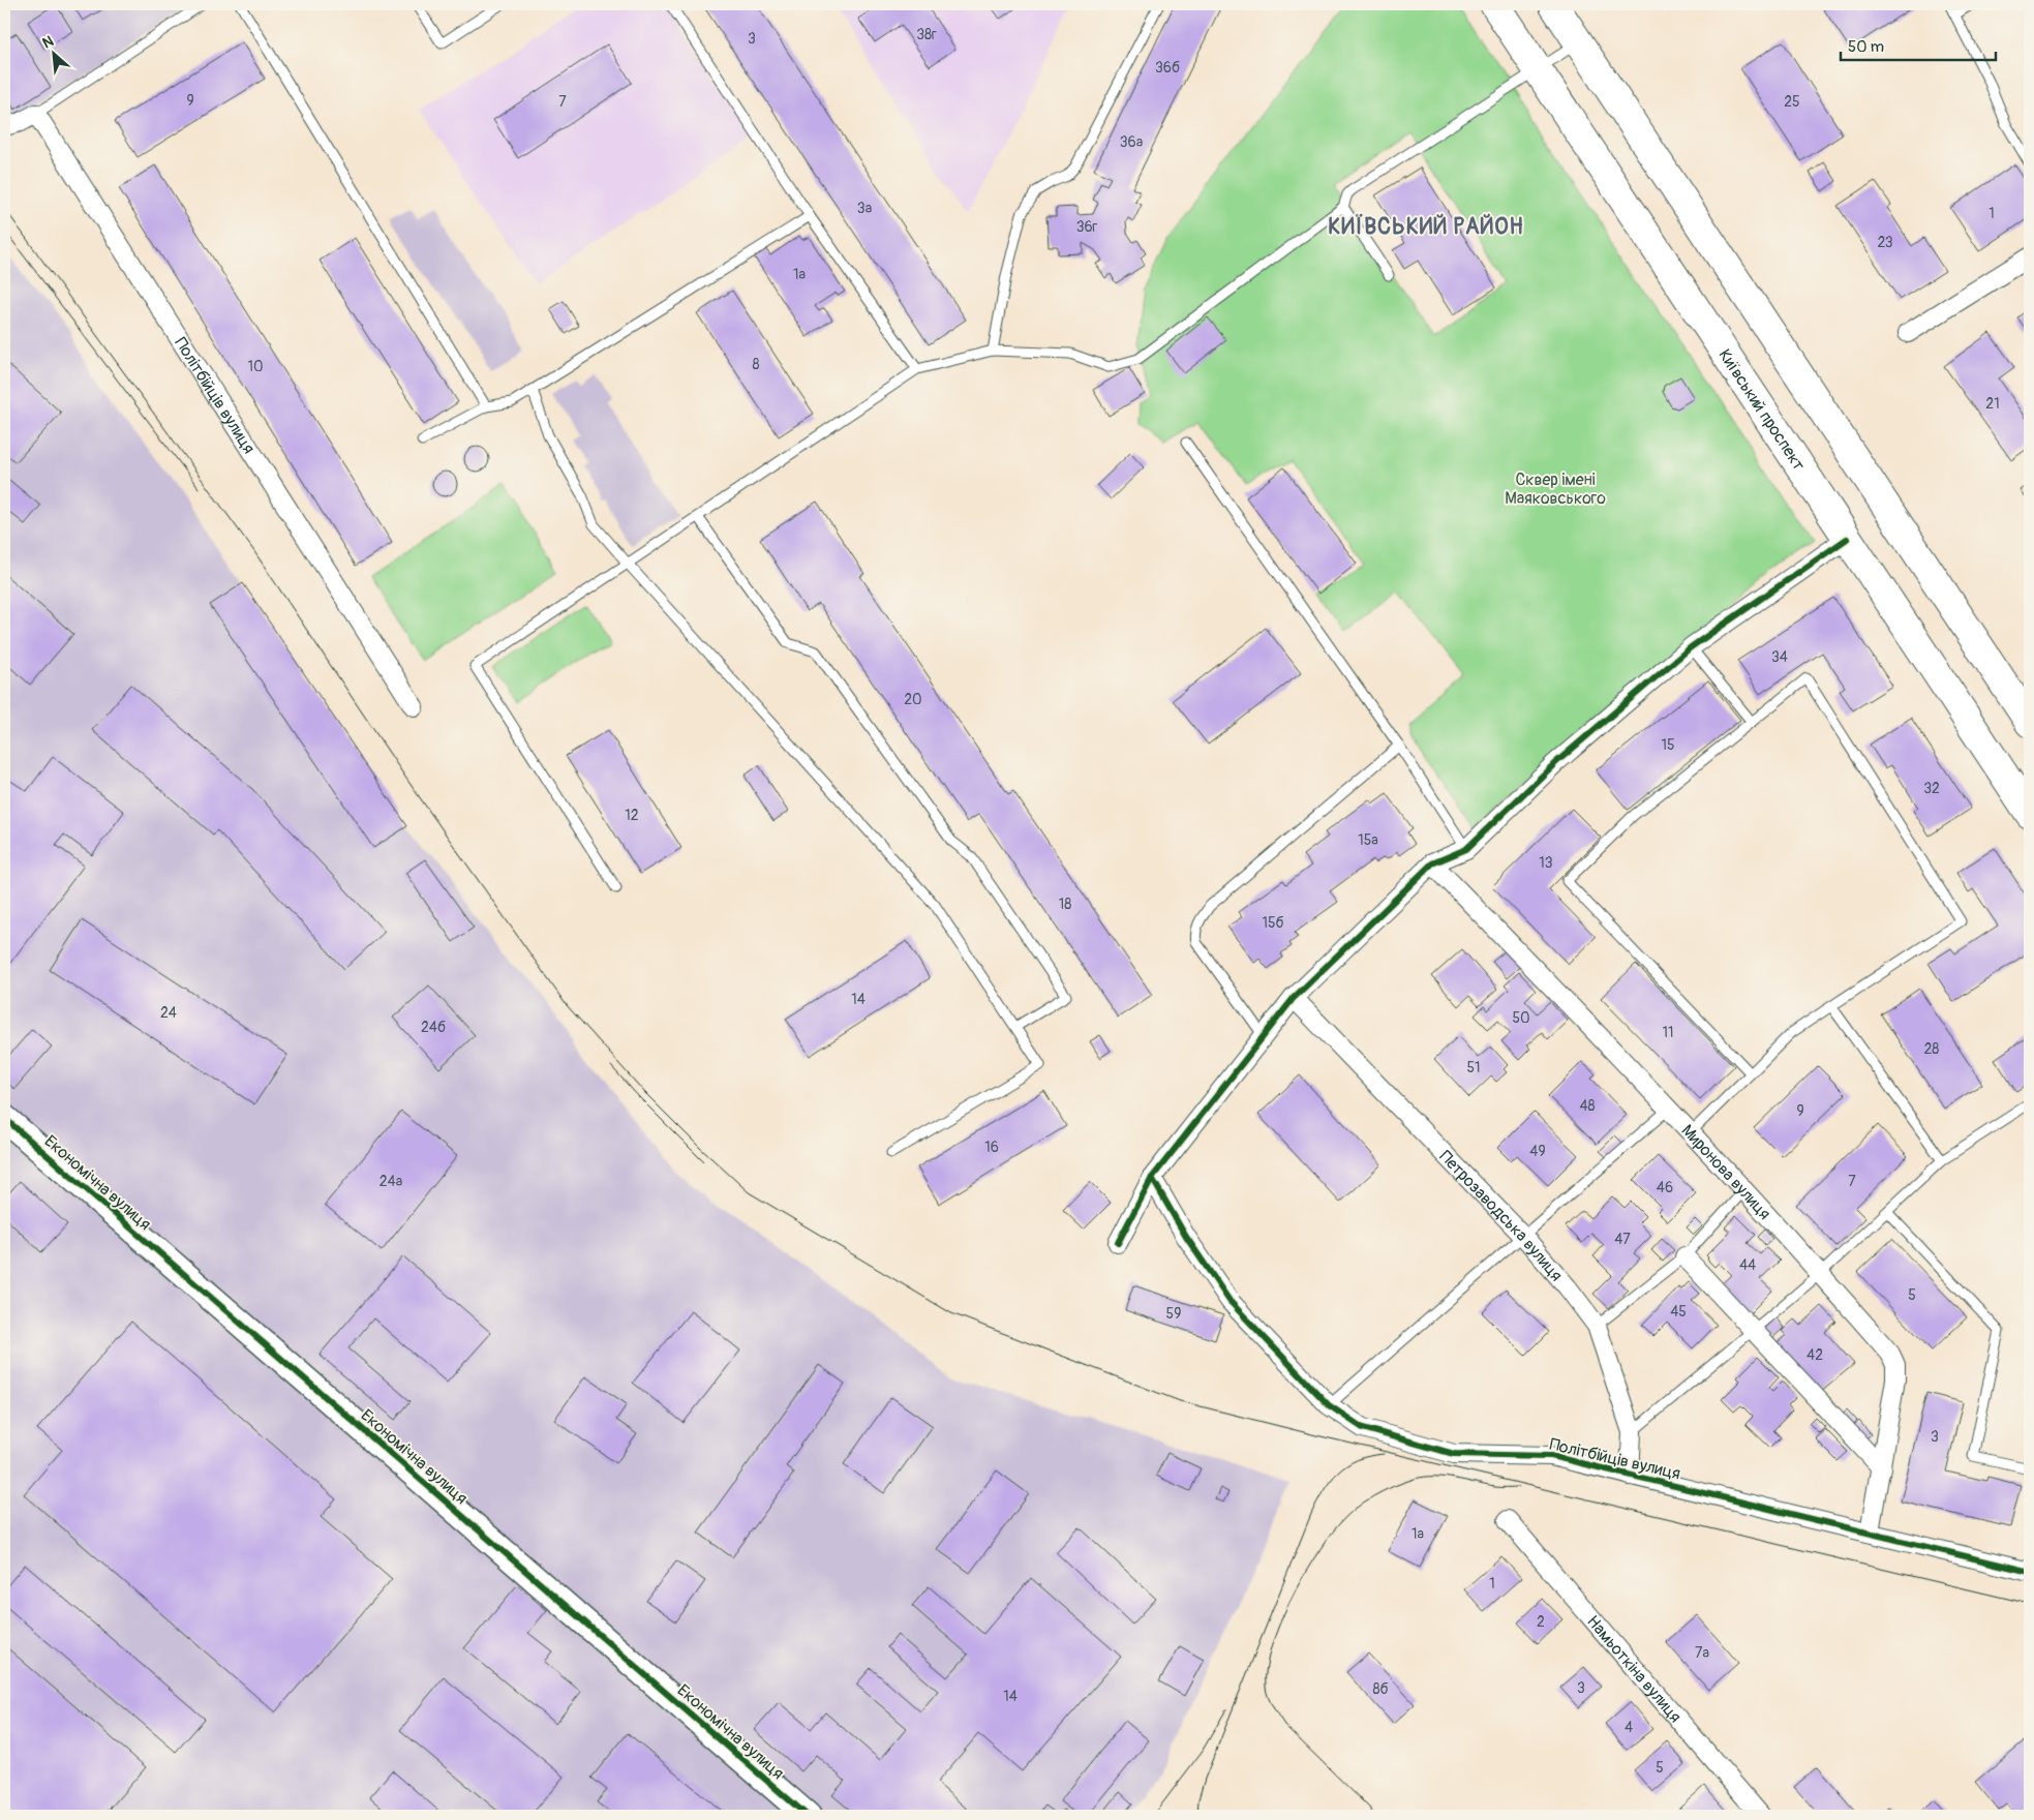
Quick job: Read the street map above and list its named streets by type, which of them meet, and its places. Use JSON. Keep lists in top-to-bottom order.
{
  "streets": {
    "main road": ["Київський проспект"],
    "street": [
      "Політбійців вулиця",
      "Миронова вулиця",
      "Економічна вулиця",
      "Петрозаводська вулиця",
      "Намьоткіна вулиця"
    ]
  },
  "crossings": [
    ["Політбійців вулиця", "Миронова вулиця"],
    ["Політбійців вулиця", "Петрозаводська вулиця"]
  ],
  "districts": ["КИЇВСЬКИЙ РАЙОН"],
  "parks": ["Сквер імені Маяковського"],
  "house_numbers": [
    "38г",
    "3",
    "36б",
    "9",
    "7",
    "25",
    "36а",
    "3а",
    "1",
    "36г",
    "23",
    "1а",
    "8",
    "10",
    "21",
    "34",
    "20",
    "15",
    "32",
    "12",
    "15а",
    "13",
    "18",
    "15б",
    "14",
    "24",
    "50",
    "24б",
    "11",
    "28",
    "51",
    "48",
    "9",
    "16",
    "49",
    "24а",
    "7",
    "46",
    "47",
    "44",
    "5",
    "45",
    "59",
    "42",
    "3",
    "1а",
    "1",
    "2",
    "7а",
    "3",
    "8б",
    "14",
    "4",
    "5"
  ],
  "scale_bar": "50 m",
  "north": "top left"
}
